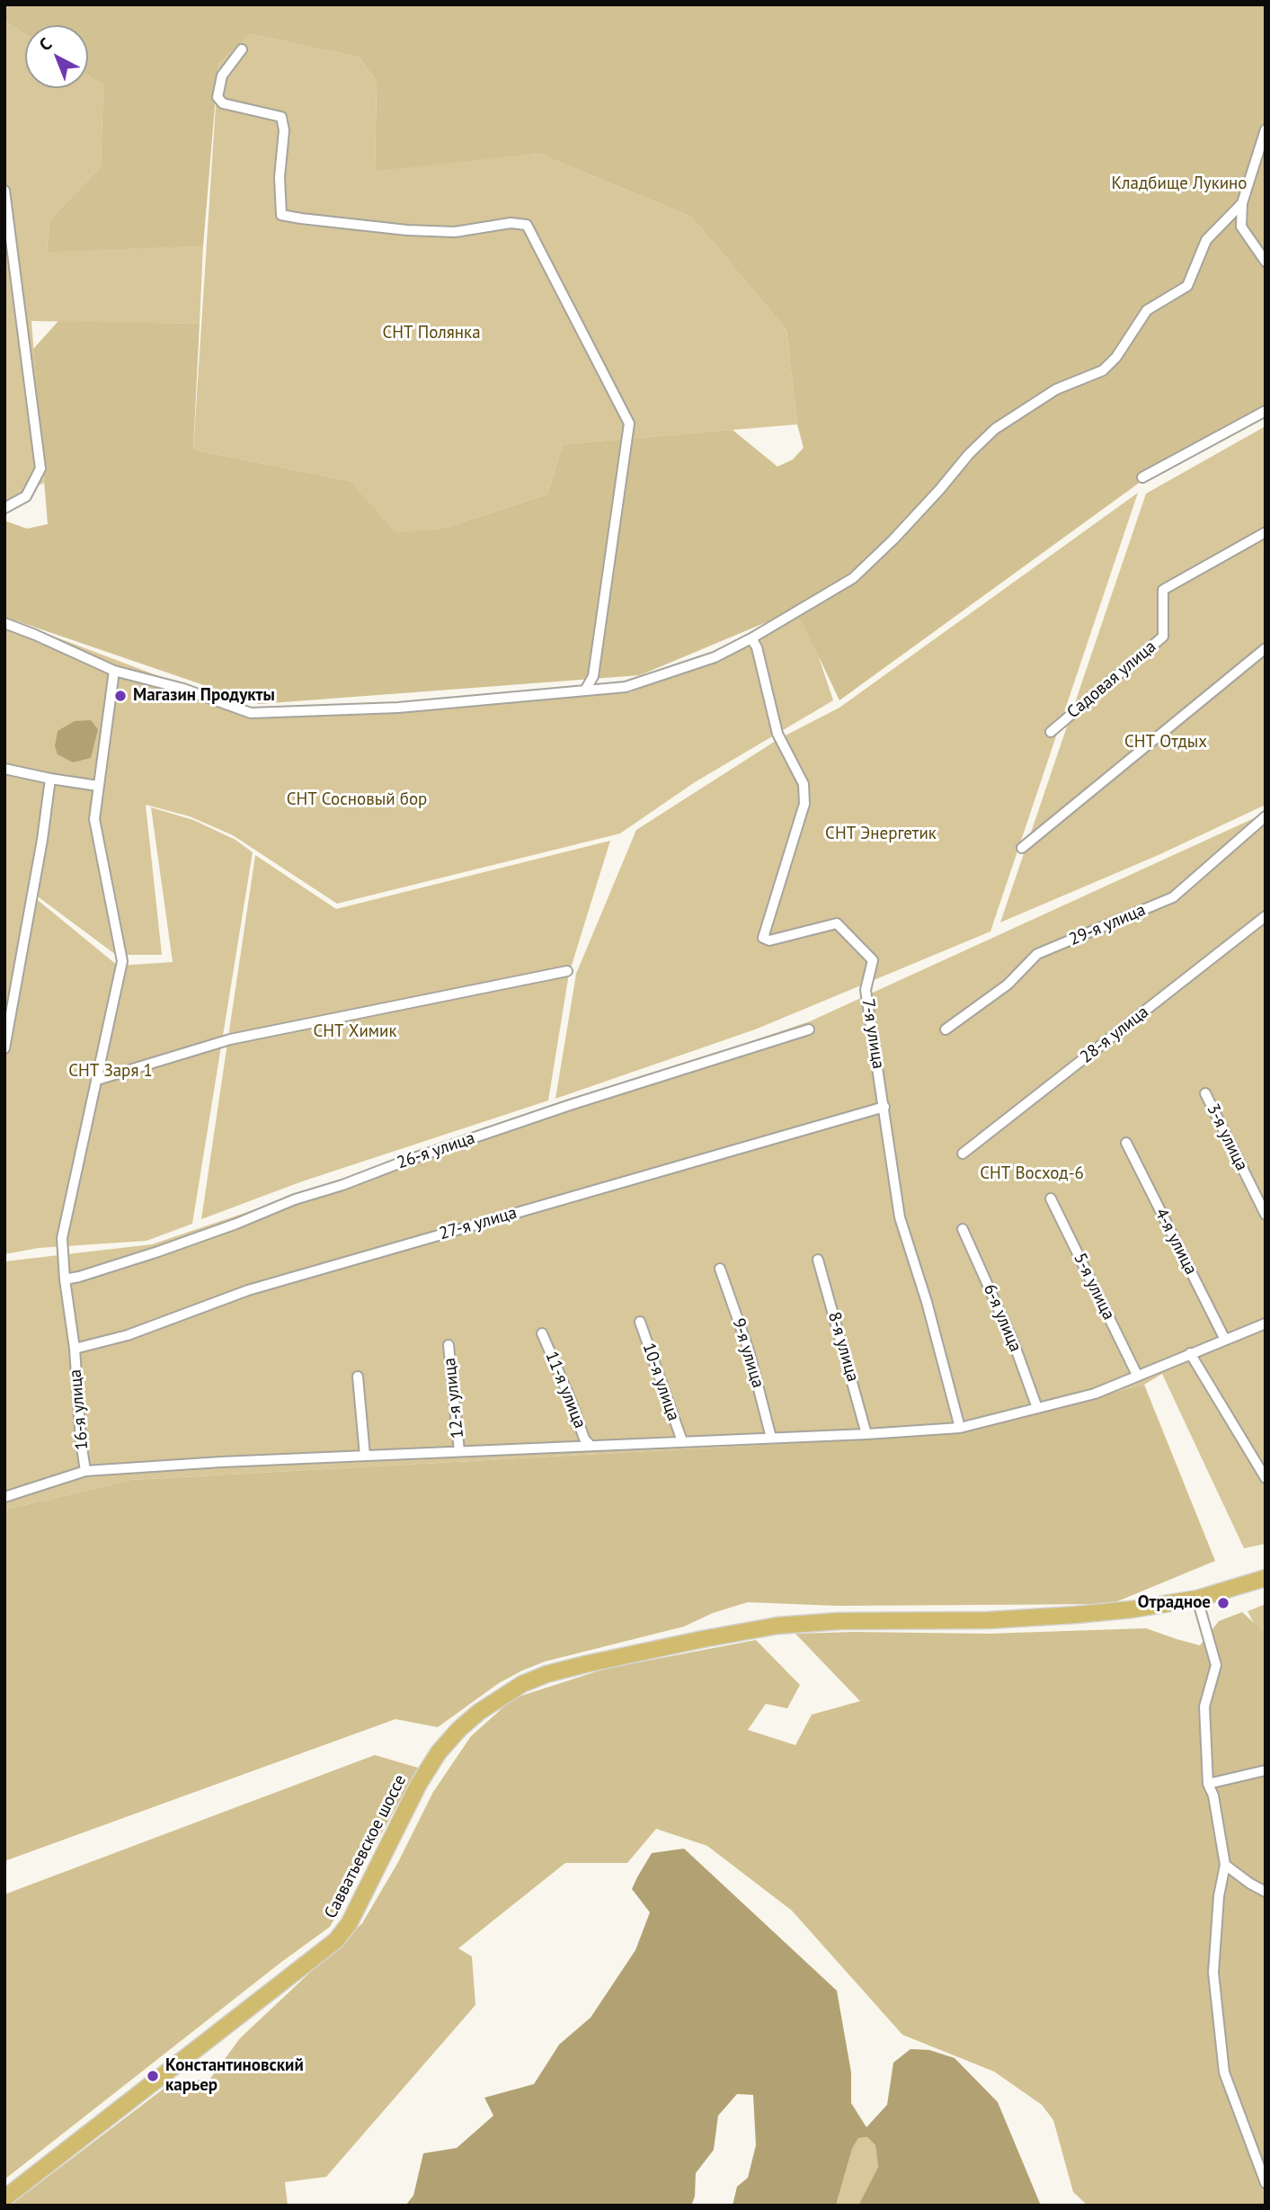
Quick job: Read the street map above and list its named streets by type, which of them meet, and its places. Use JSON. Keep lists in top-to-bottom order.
{
  "streets": {
    "main road": ["Савватьевское шоссе"],
    "street": [
      "Садовая улица",
      "29-я улица",
      "7-я улица",
      "28-я улица",
      "3-я улица",
      "26-я улица",
      "27-я улица",
      "4-я улица",
      "5-я улица",
      "6-я улица",
      "8-я улица",
      "9-я улица",
      "10-я улица",
      "11-я улица",
      "12-я улица",
      "16-я улица"
    ]
  },
  "crossings": [
    ["7-я улица", "27-я улица"],
    ["26-я улица", "16-я улица"],
    ["27-я улица", "16-я улица"]
  ],
  "parks": [
    "Кладбище Лукино",
    "СНТ Полянка",
    "СНТ Отдых",
    "СНТ Сосновый бор",
    "СНТ Энергетик",
    "СНТ Химик",
    "СНТ Заря 1",
    "СНТ Восход-6"
  ],
  "places": ["Магазин Продукты", "Отрадное", "Константиновский карьер"],
  "north": "top left"
}
